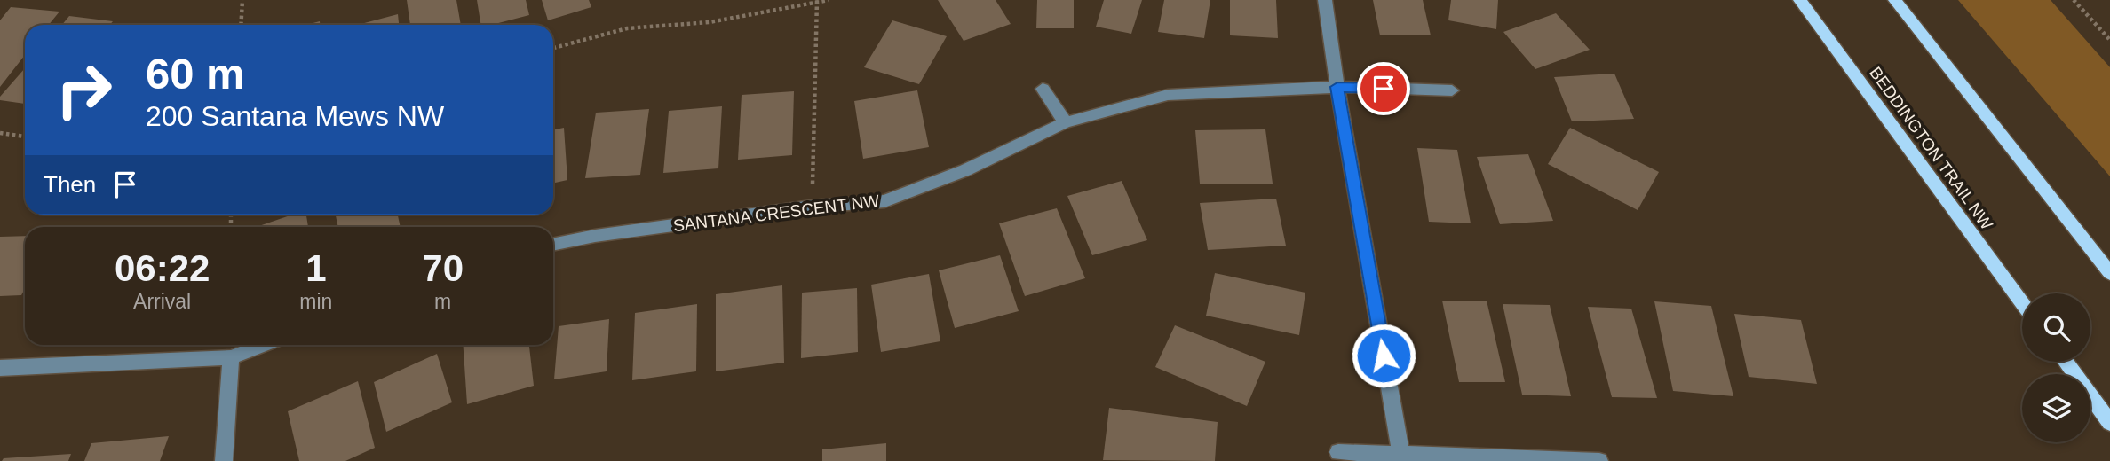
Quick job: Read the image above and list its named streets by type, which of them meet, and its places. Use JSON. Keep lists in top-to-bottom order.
{
  "streets": {
    "main road": ["BEDDINGTON TRAIL NW"],
    "street": ["SANTANA CRESCENT NW"]
  },
  "page": {
    "turn": ["60 m", "200 Santana Mews NW"],
    "then": "Then",
    "eta": [
      "06:22",
      "Arrival",
      "1",
      "min",
      "70",
      "m"
    ]
  }
}
